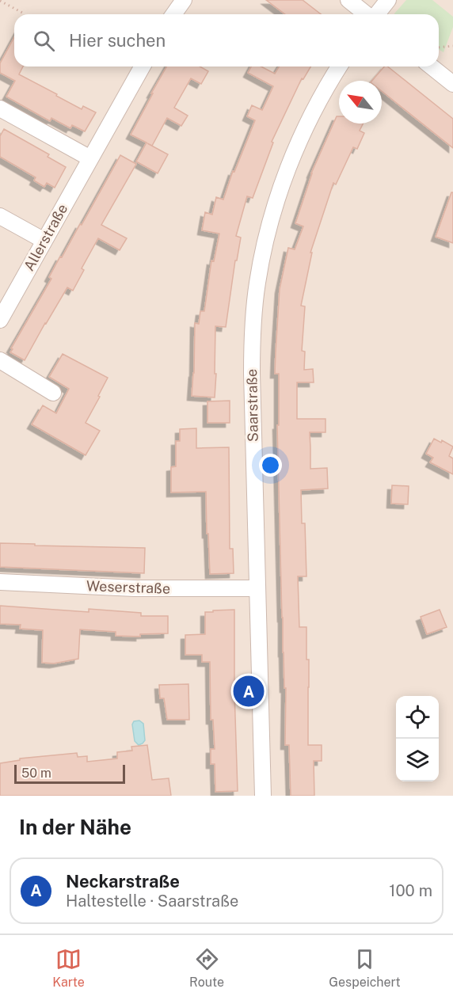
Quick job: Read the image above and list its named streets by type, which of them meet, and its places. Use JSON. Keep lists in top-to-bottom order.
{
  "streets": {
    "street": ["Allerstraße", "Saarstraße", "Weserstraße"]
  },
  "crossings": [
    ["Saarstraße", "Weserstraße"]
  ],
  "scale_bar": "50 m",
  "north": "top left",
  "page": {
    "search": "Hier suchen",
    "pins": "A",
    "scale": "50 m",
    "heading": "In der Nähe",
    "list": [
      {
        "mark": "A",
        "name": "Neckarstraße",
        "note": "Haltestelle · Saarstraße",
        "value": "100 m"
      }
    ],
    "nav": ["Karte", "Route", "Gespeichert"]
  }
}
